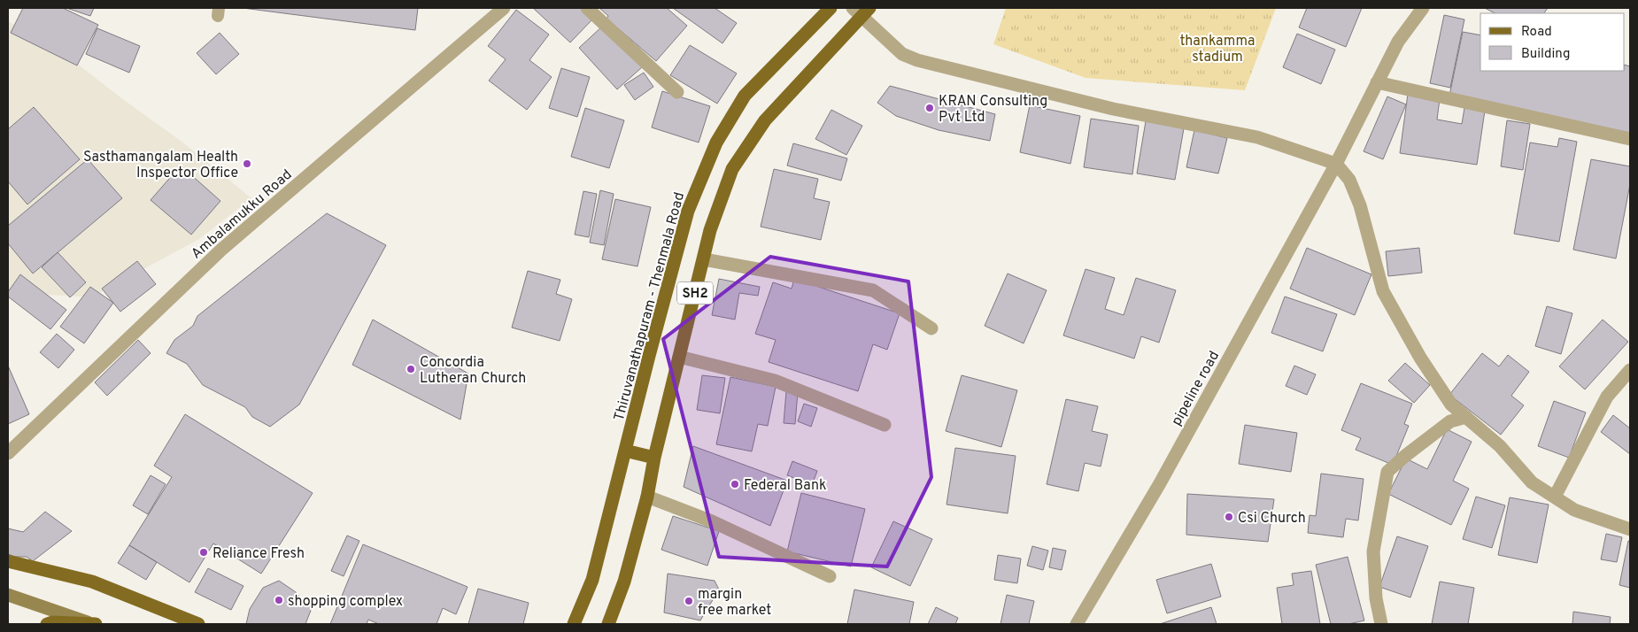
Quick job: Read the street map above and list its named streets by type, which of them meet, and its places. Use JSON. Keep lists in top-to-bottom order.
{
  "streets": {
    "main road": ["SH2", "Thiruvanathapuram - Thenmala Road"],
    "street": ["Ambalamukku Road", "pipeline road"]
  },
  "parks": ["thankamma stadium"],
  "places": [
    "KRAN Consulting Pvt Ltd",
    "Sasthamangalam Health Inspector Office",
    "Concordia Lutheran Church",
    "Federal Bank",
    "Csi Church",
    "Reliance Fresh",
    "shopping complex",
    "margin free market"
  ],
  "legend": ["Road", "Building"]
}
